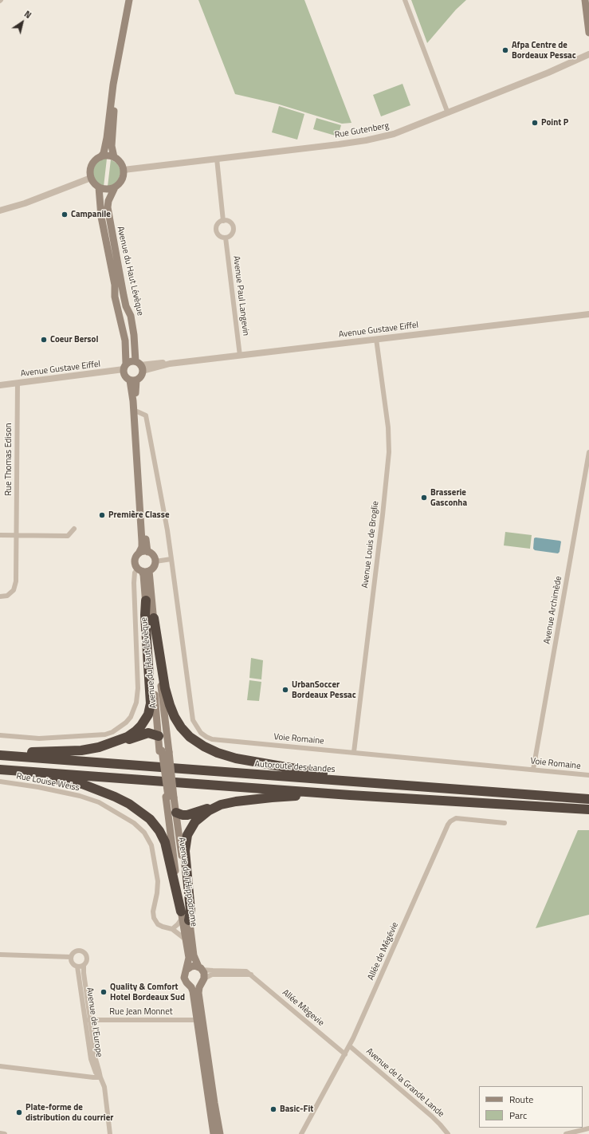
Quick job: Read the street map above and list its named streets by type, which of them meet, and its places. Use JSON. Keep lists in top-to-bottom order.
{
  "streets": {
    "highway": ["Autoroute des Landes"],
    "main road": ["Avenue du Haut Lévèque", "Avenue de l'Hippodrome"],
    "street": [
      "Rue Gutenberg",
      "Avenue Paul Langevin",
      "Avenue Gustave Eiffel",
      "Rue Thomas Edison",
      "Avenue Louis de Broglie",
      "Avenue Archimède",
      "Voie Romaine",
      "Rue Louise Weiss",
      "Allée de Mégévie",
      "Allée Mègevie",
      "Rue Jean Monnet",
      "Avenue de l'Europe",
      "Avenue de la Grande Lande"
    ]
  },
  "crossings": [
    ["Rue Gutenberg", "Avenue du Haut Lévèque"],
    ["Avenue du Haut Lévèque", "Avenue Gustave Eiffel"],
    ["Avenue Paul Langevin", "Avenue Gustave Eiffel"],
    ["Avenue Gustave Eiffel", "Rue Thomas Edison"],
    ["Avenue Gustave Eiffel", "Avenue Louis de Broglie"],
    ["Avenue Louis de Broglie", "Voie Romaine"],
    ["Avenue Archimède", "Voie Romaine"],
    ["Rue Louise Weiss", "Avenue de l'Hippodrome"],
    ["Avenue de l'Hippodrome", "Allée Mègevie"],
    ["Allée de Mégévie", "Allée Mègevie"],
    ["Allée de Mégévie", "Avenue de la Grande Lande"],
    ["Rue Jean Monnet", "Avenue de l'Europe"]
  ],
  "places": [
    "Afpa Centre de Bordeaux Pessac",
    "Point P",
    "Campanile",
    "Coeur Bersol",
    "Brasserie Gasconha",
    "Première Classe",
    "UrbanSoccer Bordeaux Pessac",
    "Quality & Comfort Hotel Bordeaux Sud",
    "Basic-Fit",
    "Plate-forme de distribution du courrier"
  ],
  "legend": ["Route", "Parc"],
  "north": "top right"
}
